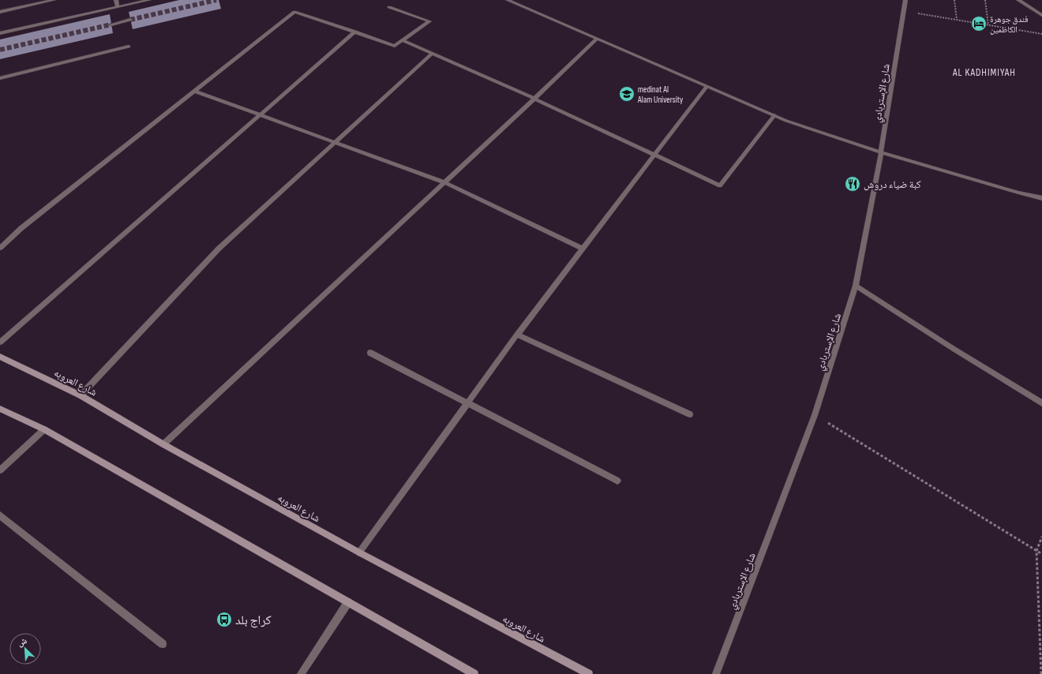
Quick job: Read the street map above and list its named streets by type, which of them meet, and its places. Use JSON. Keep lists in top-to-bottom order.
{
  "streets": {
    "street": ["شارع الإستربادي", "شارع العروبه"]
  },
  "districts": ["AL KADHIMIYAH"],
  "places": {
    "hotel": ["فندق جوهرة الكاظمين"],
    "school or university": ["medinat Al Alam University"],
    "restaurant": ["كبة ضياء دروش"],
    "bus stop": ["كراج بلد"]
  },
  "north": "top left"
}
